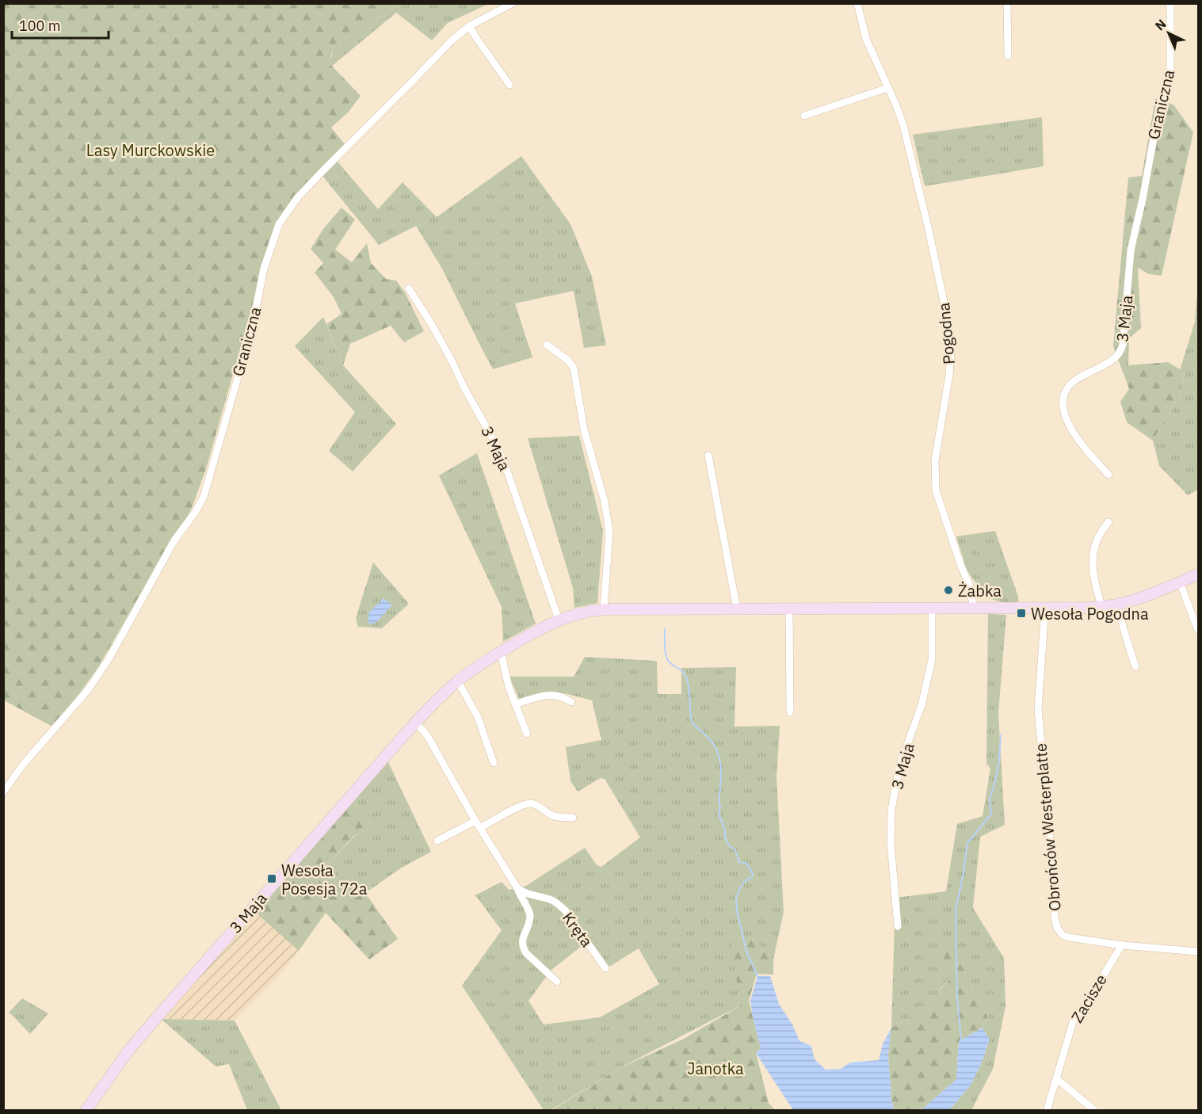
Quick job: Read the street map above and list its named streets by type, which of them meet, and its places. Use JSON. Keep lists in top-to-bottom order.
{
  "streets": {
    "street": [
      "Graniczna",
      "3 Maja",
      "Pogodna",
      "Obrońców Westerplatte",
      "Kręta",
      "Zacisze"
    ]
  },
  "crossings": [
    ["Graniczna", "3 Maja"],
    ["3 Maja", "Pogodna"],
    ["3 Maja", "Obrońców Westerplatte"],
    ["Obrońców Westerplatte", "Zacisze"]
  ],
  "parks": ["Lasy Murckowskie", "Janotka"],
  "places": {
    "other": ["Żabka"],
    "transit": ["Wesoła Pogodna", "Wesoła Posesja 72a"]
  },
  "scale_bar": "100 m",
  "north": "top left"
}
